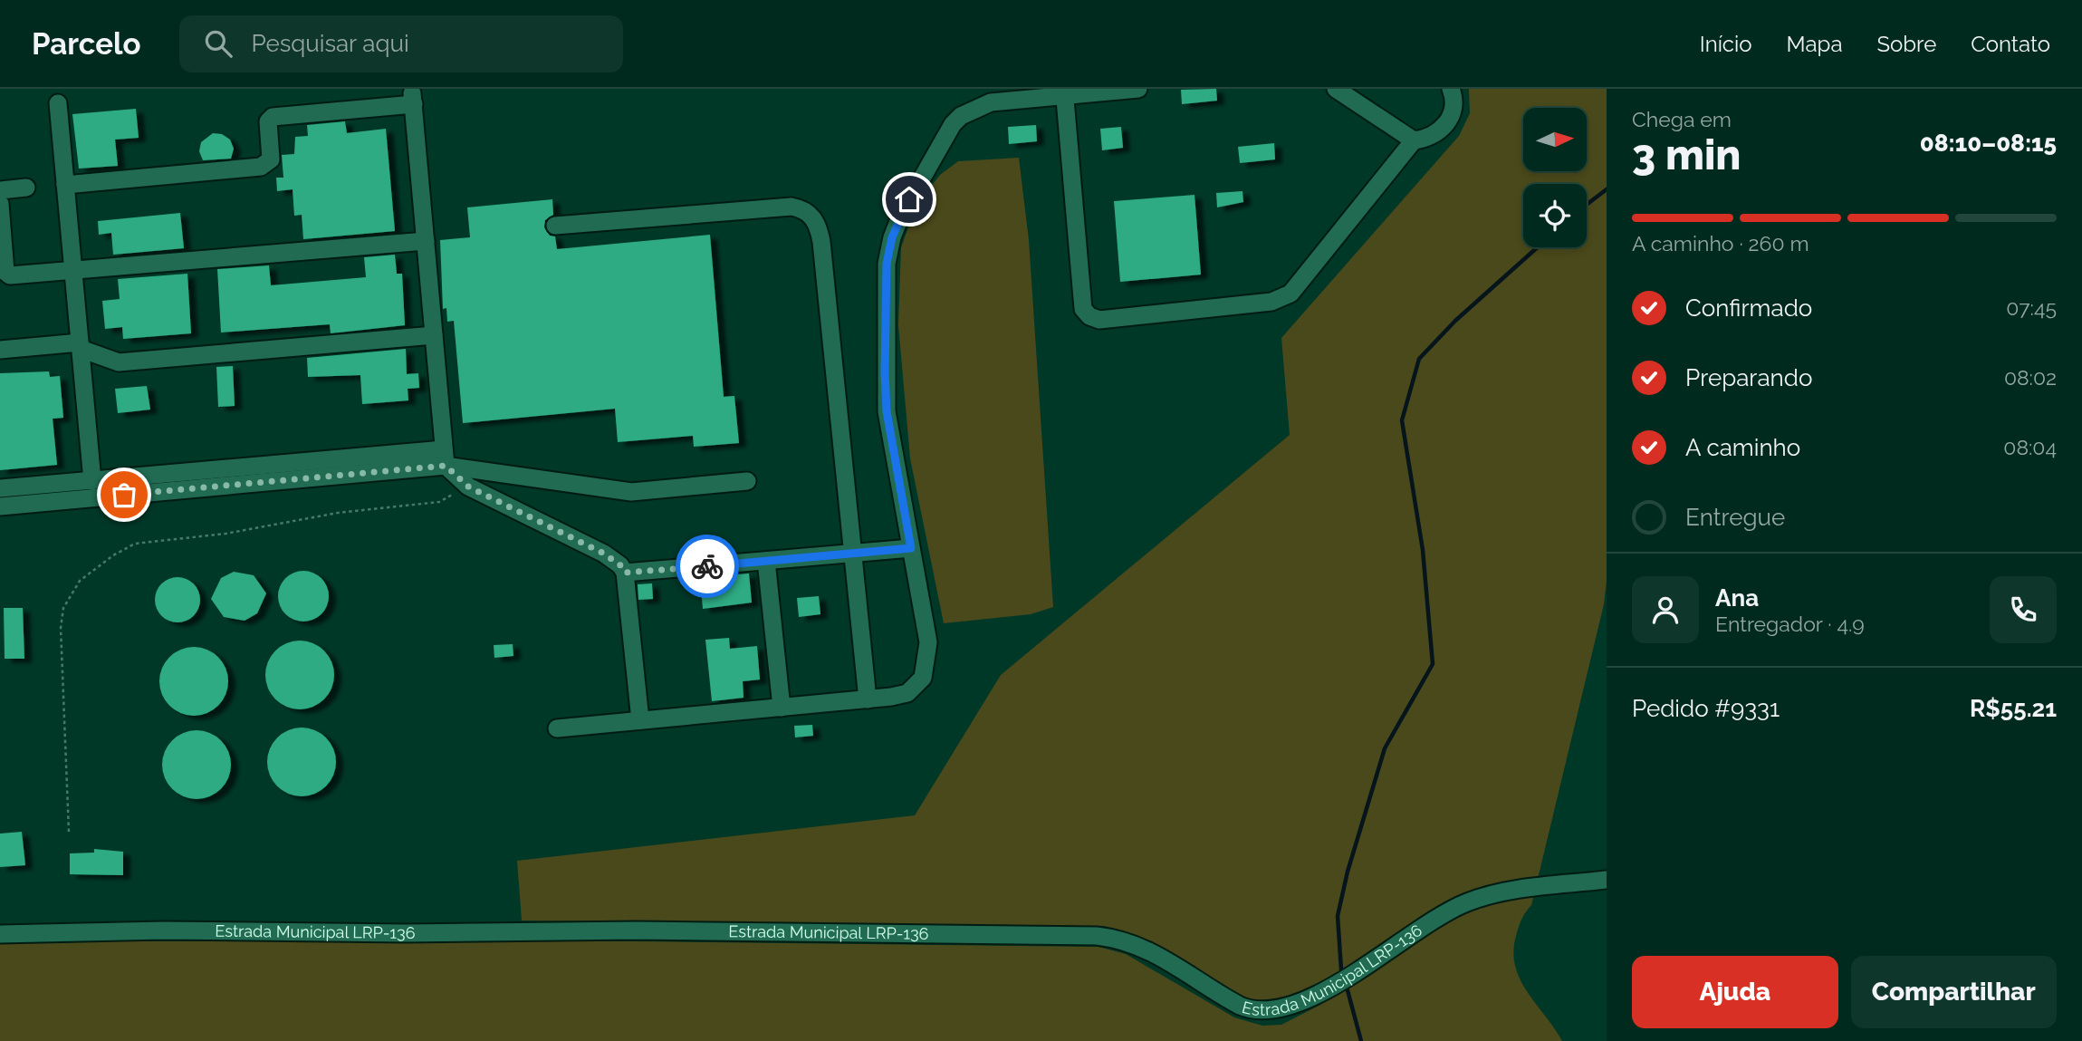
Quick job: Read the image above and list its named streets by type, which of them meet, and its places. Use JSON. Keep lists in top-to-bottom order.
{
  "streets": {
    "street": ["Estrada Municipal LRP-136"]
  },
  "north": "right",
  "page": {
    "header": "Parcelo",
    "search": "Pesquisar aqui",
    "nav": [
      "Início",
      "Mapa",
      "Sobre",
      "Contato"
    ],
    "heading": ["3 min", "Chega em", "08:10–08:15"],
    "panel": [
      "Ana",
      "Entregador · 4.9",
      "Pedido #9331",
      "R$55.21"
    ],
    "bar": "A caminho · 260 m",
    "list": [
      ["Confirmado", "07:45"],
      ["Preparando", "08:02"],
      ["A caminho", "08:04"],
      "Entregue"
    ],
    "buttons": ["Ajuda", "Compartilhar"]
  }
}
